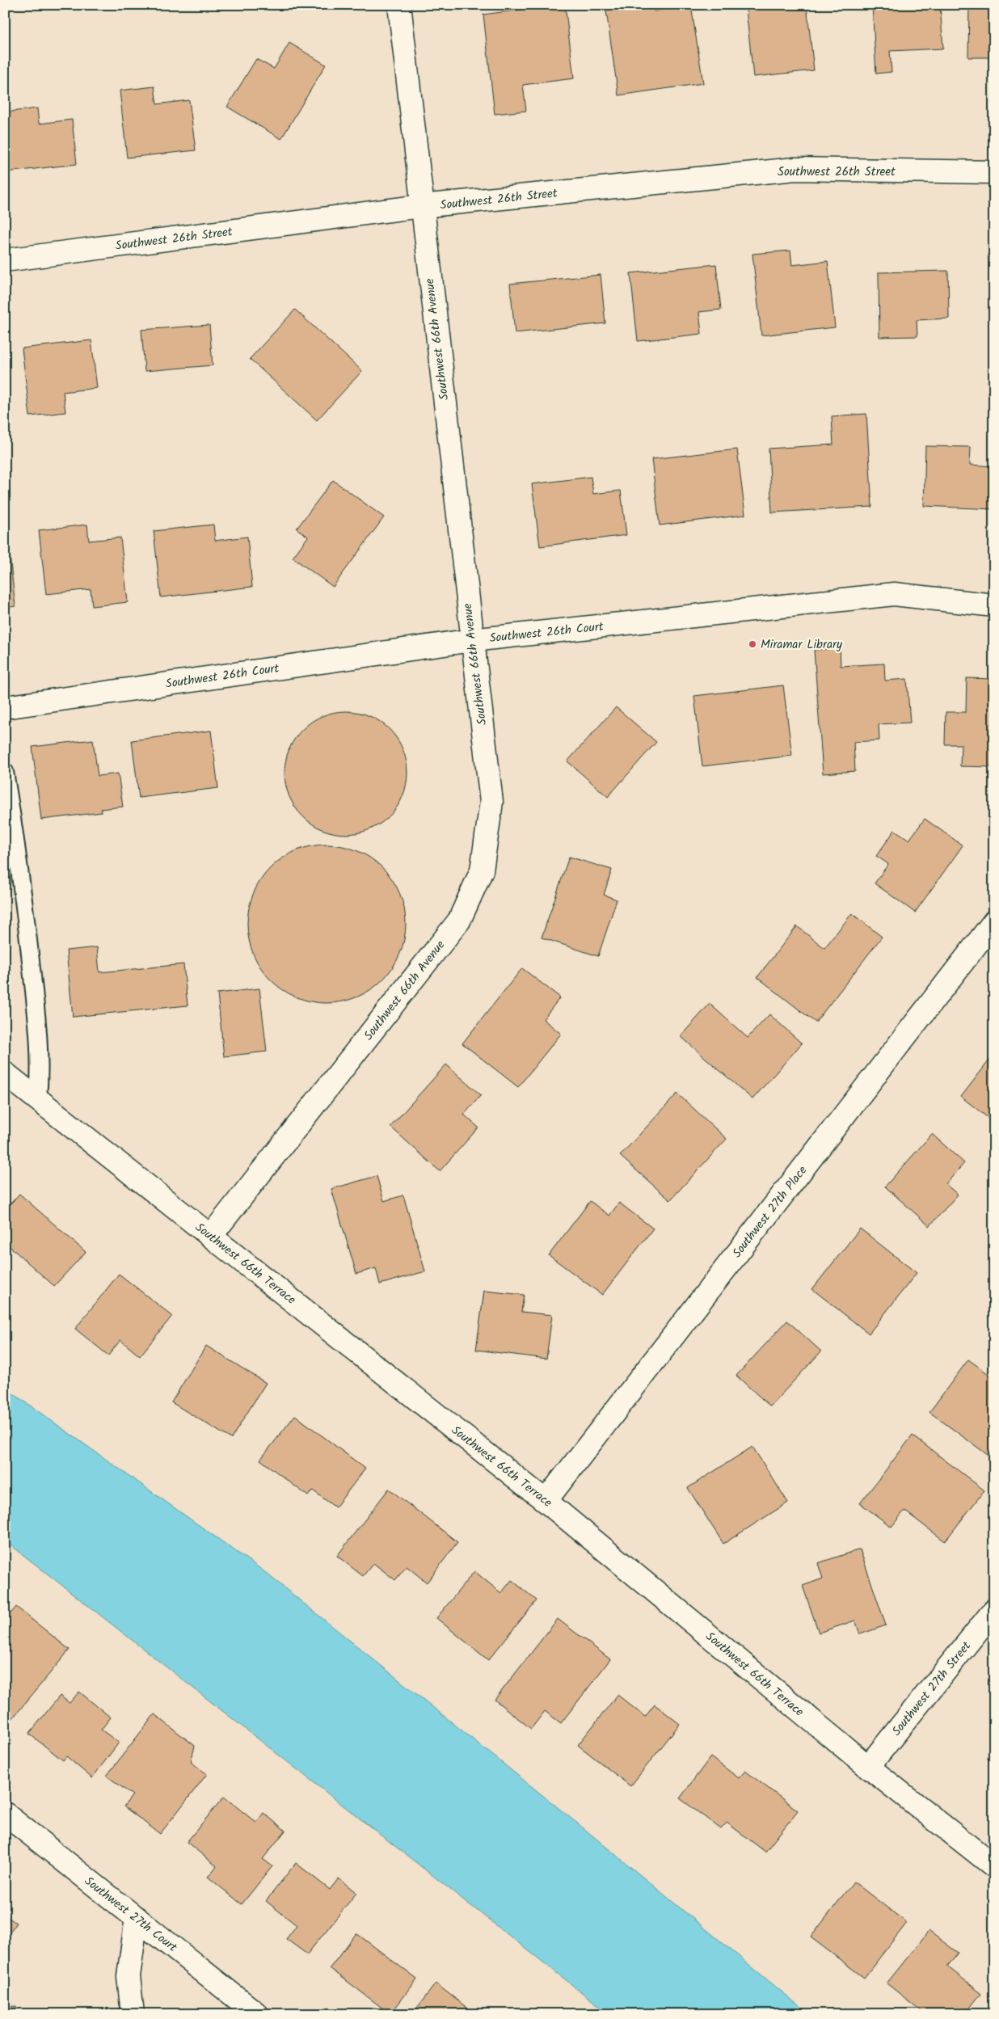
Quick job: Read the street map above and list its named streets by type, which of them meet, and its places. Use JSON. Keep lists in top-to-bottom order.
{
  "streets": {
    "street": [
      "Southwest 26th Street",
      "Southwest 66th Avenue",
      "Southwest 26th Court",
      "Southwest 27th Place",
      "Southwest 66th Terrace",
      "Southwest 27th Street",
      "Southwest 27th Court"
    ]
  },
  "crossings": [
    ["Southwest 26th Street", "Southwest 66th Avenue"],
    ["Southwest 66th Avenue", "Southwest 26th Court"],
    ["Southwest 66th Avenue", "Southwest 66th Terrace"],
    ["Southwest 27th Place", "Southwest 66th Terrace"],
    ["Southwest 66th Terrace", "Southwest 27th Street"]
  ],
  "places": ["Miramar Library"]
}
